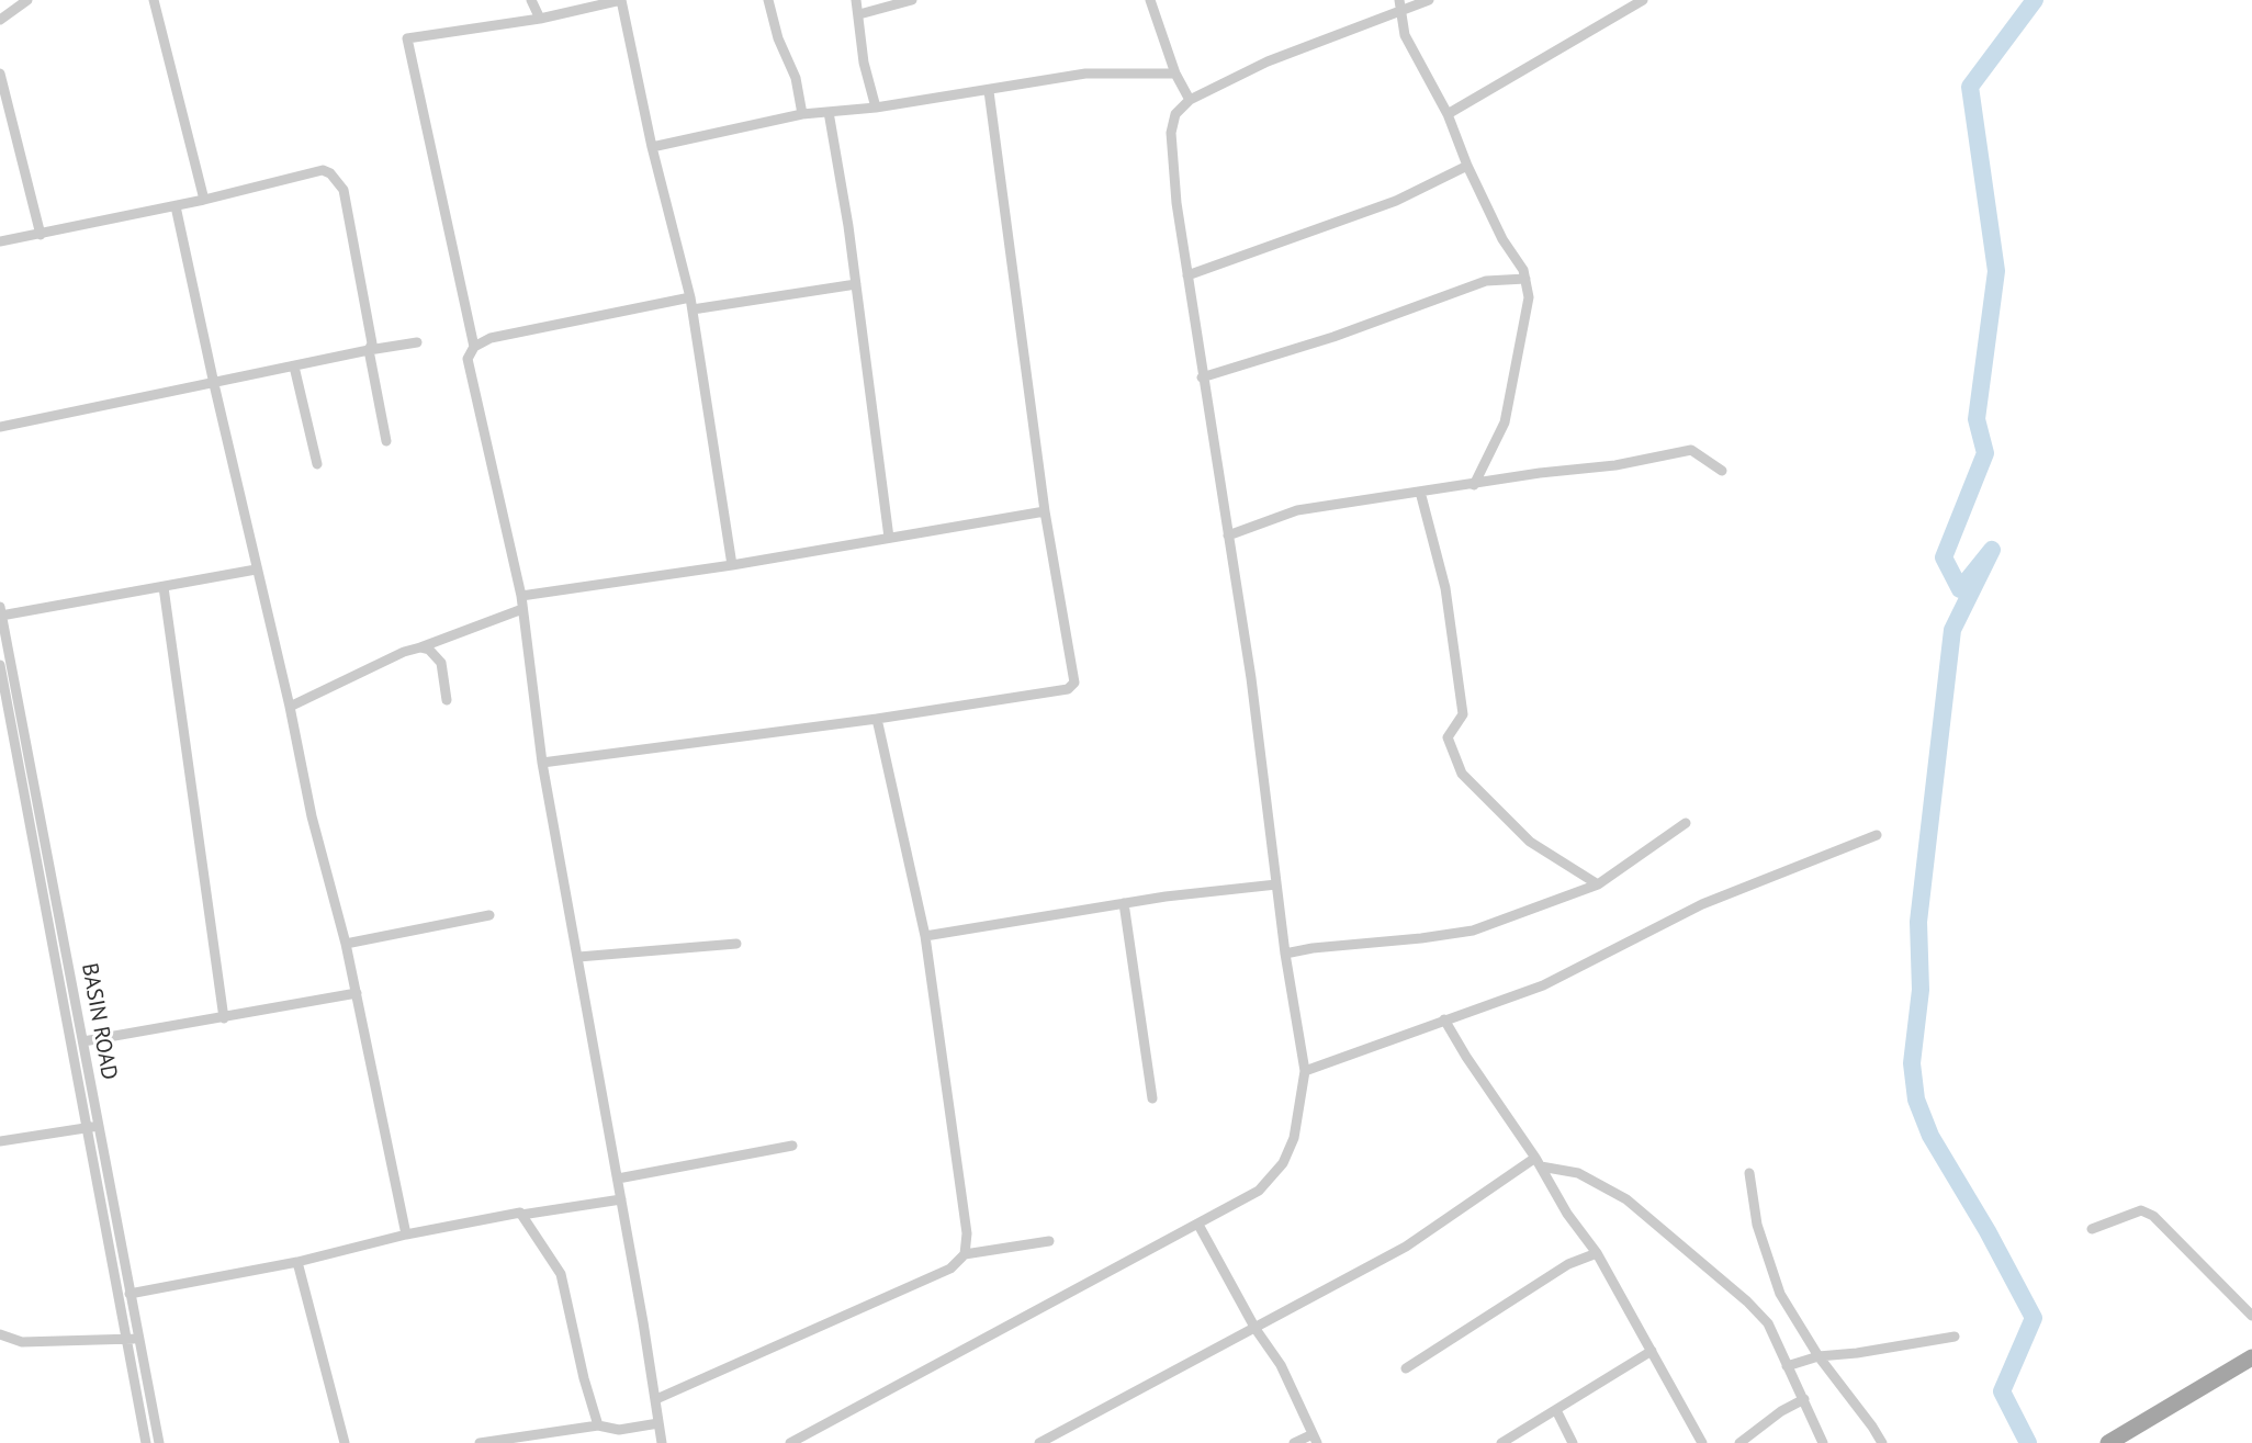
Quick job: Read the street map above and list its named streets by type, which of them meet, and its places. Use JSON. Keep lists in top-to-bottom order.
{
  "streets": {
    "street": ["BASIN ROAD"]
  }
}
